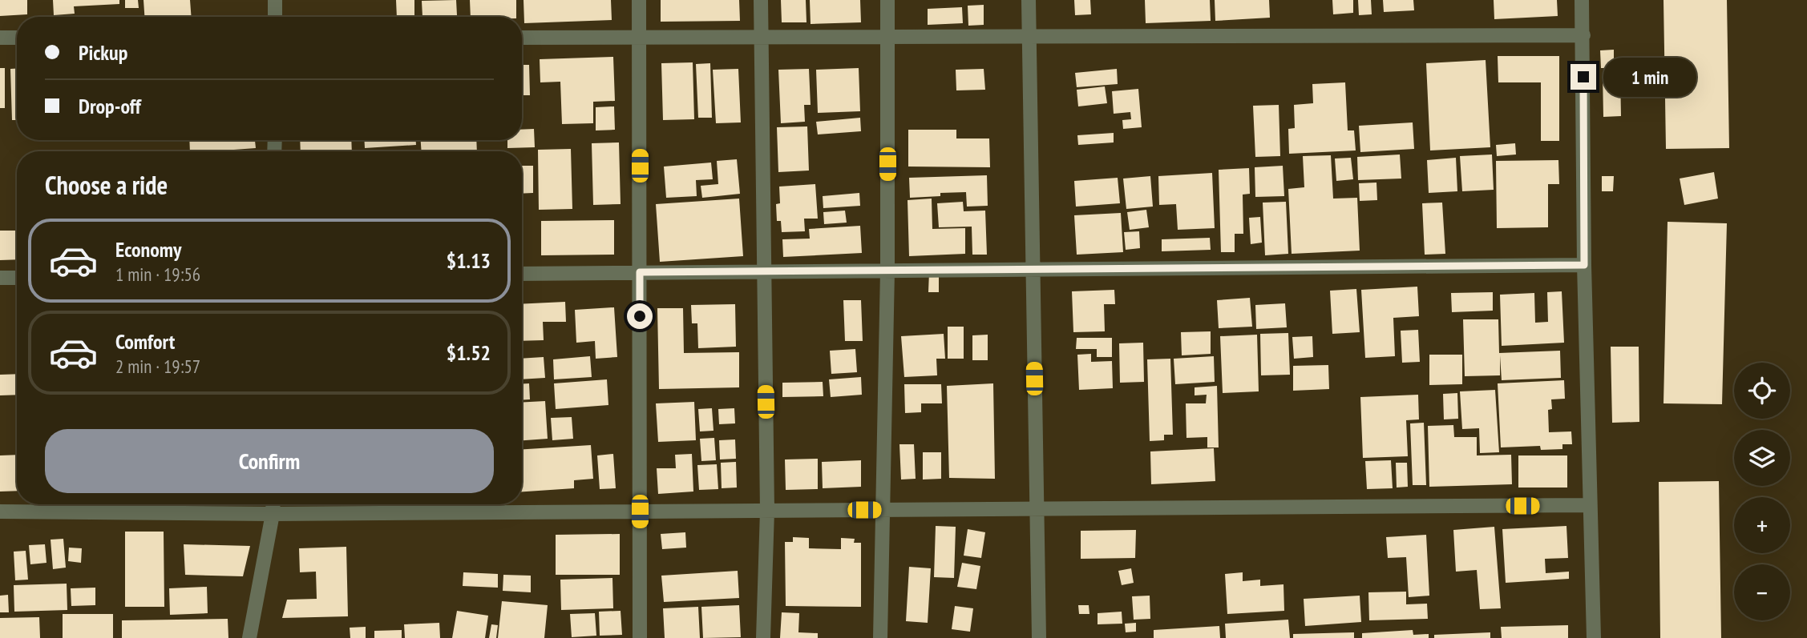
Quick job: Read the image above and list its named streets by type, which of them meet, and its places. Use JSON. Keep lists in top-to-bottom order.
{
  "page": {
    "banner": ["Pickup", "Drop-off"],
    "bubble": "1 min",
    "heading": "Choose a ride",
    "list": [
      {
        "name": "Economy",
        "note": "1 min · 19:56",
        "value": "$1.13"
      },
      {
        "name": "Comfort",
        "note": "2 min · 19:57",
        "value": "$1.52"
      }
    ],
    "map_buttons": ["+", "−"],
    "buttons": "Confirm"
  }
}
